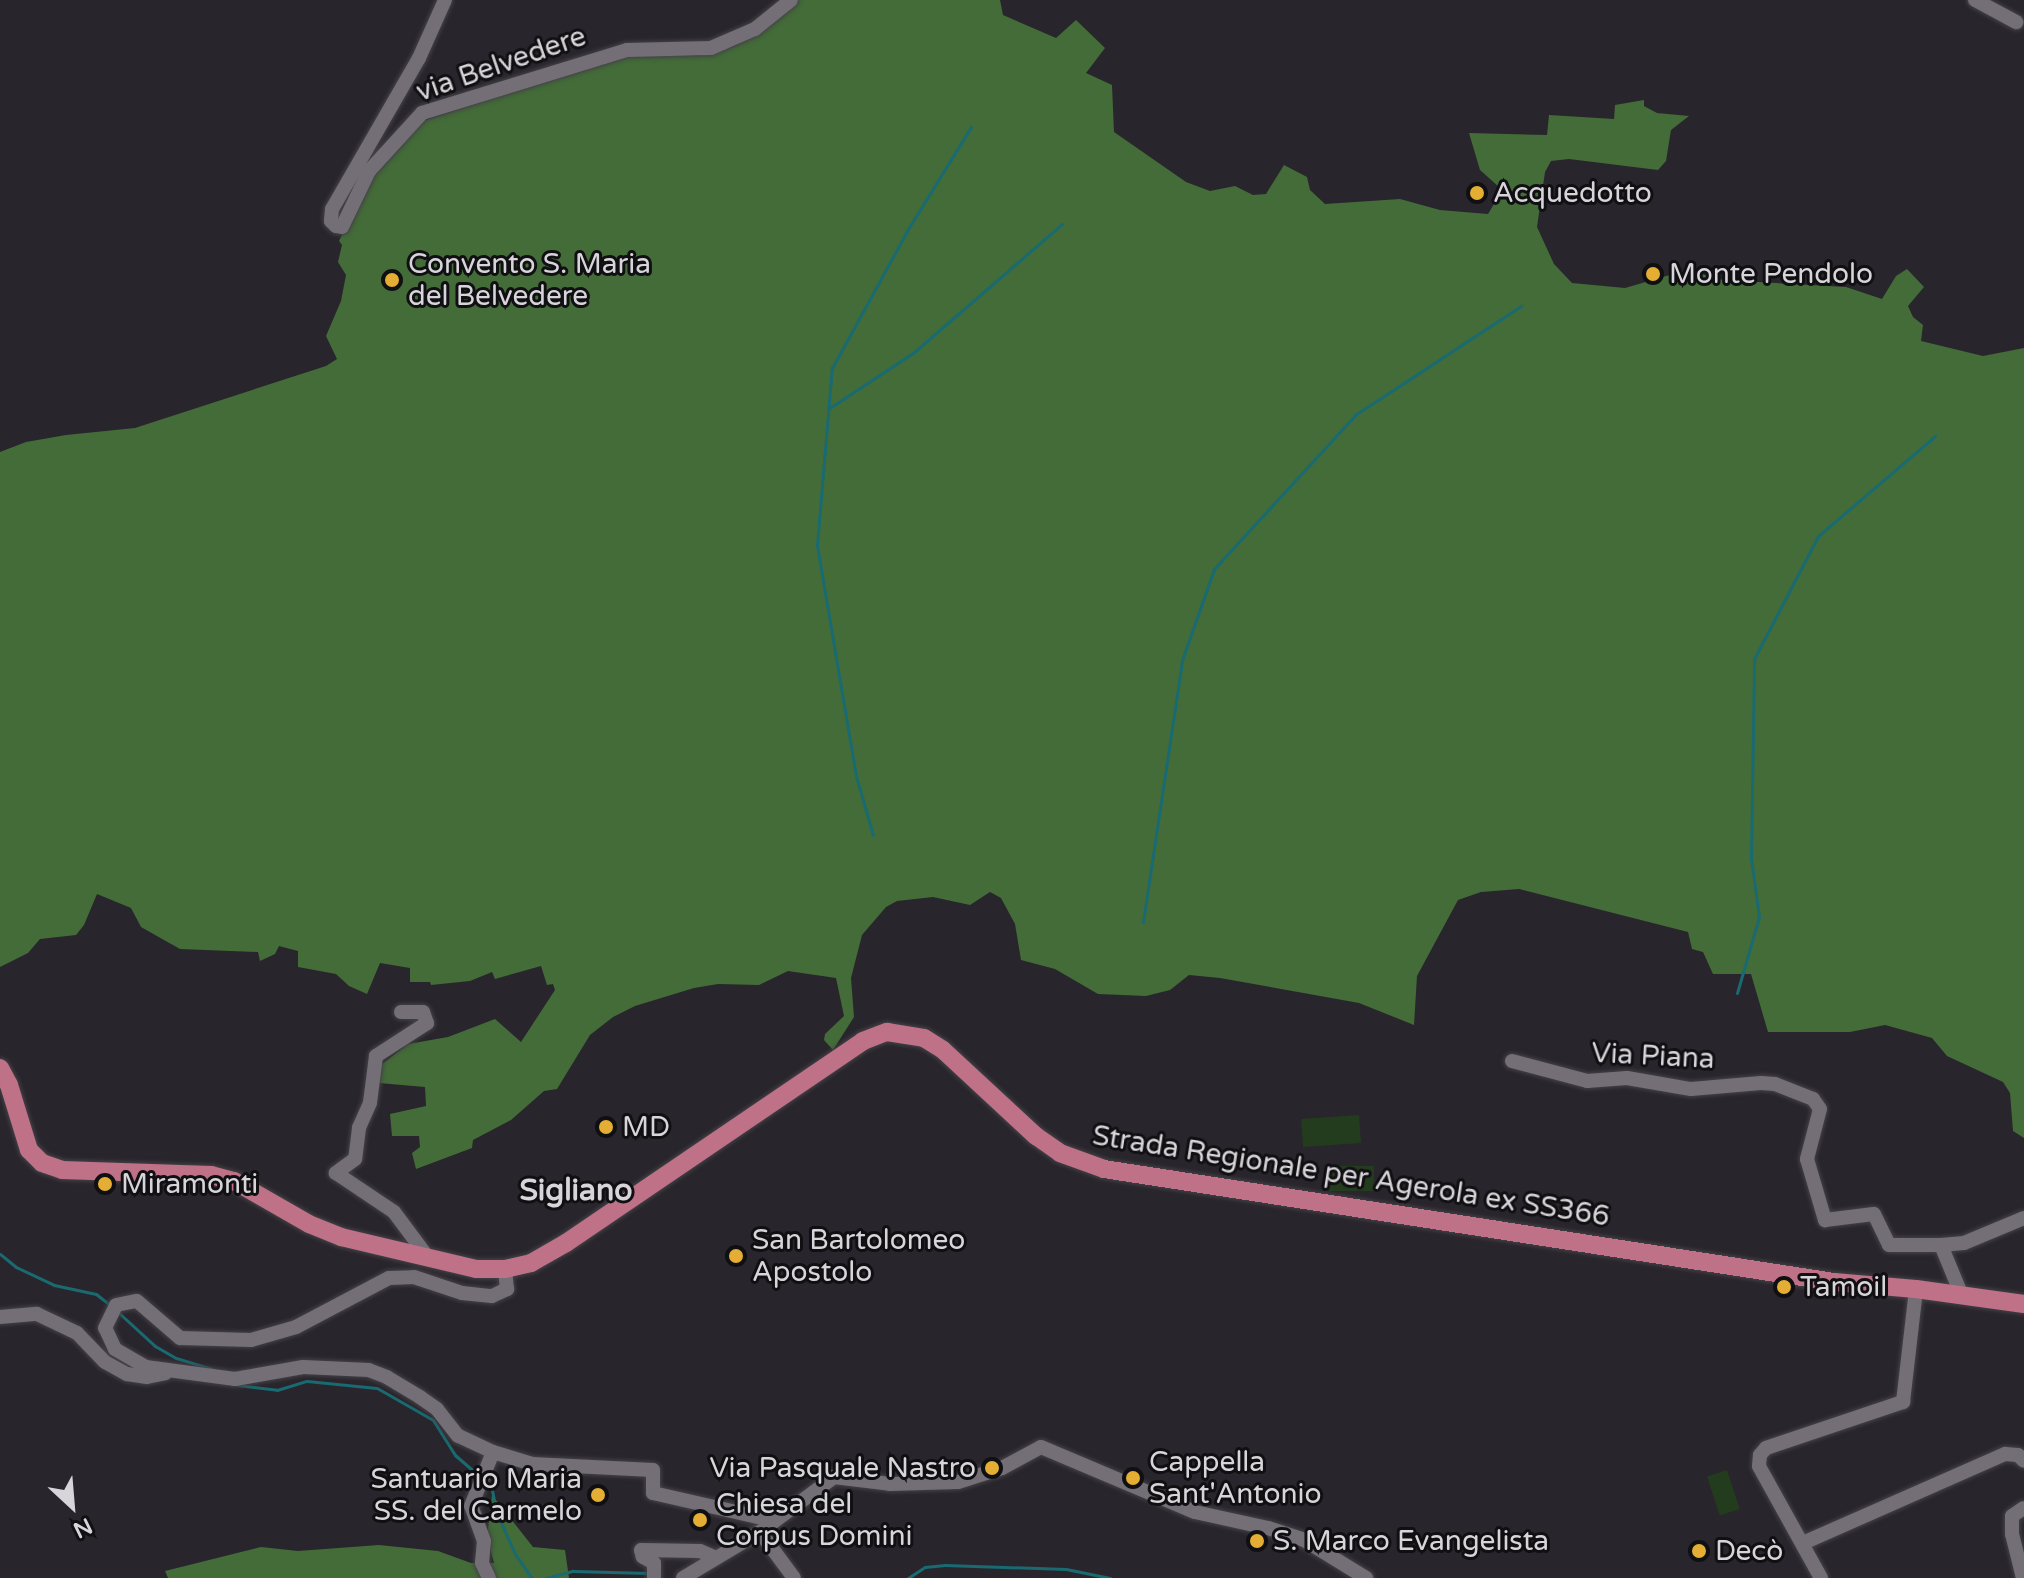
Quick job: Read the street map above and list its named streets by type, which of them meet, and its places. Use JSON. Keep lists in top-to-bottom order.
{
  "streets": {
    "main road": ["Strada Regionale per Agerola ex SS366"],
    "street": ["via Belvedere", "Via Piana"]
  },
  "districts": ["Sigliano"],
  "places": [
    "Acquedotto",
    "Monte Pendolo",
    "Convento S. Maria del Belvedere",
    "MD",
    "Miramonti",
    "San Bartolomeo Apostolo",
    "Tamoil",
    "Via Pasquale Nastro",
    "Cappella Sant'Antonio",
    "Santuario Maria SS. del Carmelo",
    "Chiesa del Corpus Domini",
    "S. Marco Evangelista",
    "Decò"
  ],
  "north": "bottom right"
}
